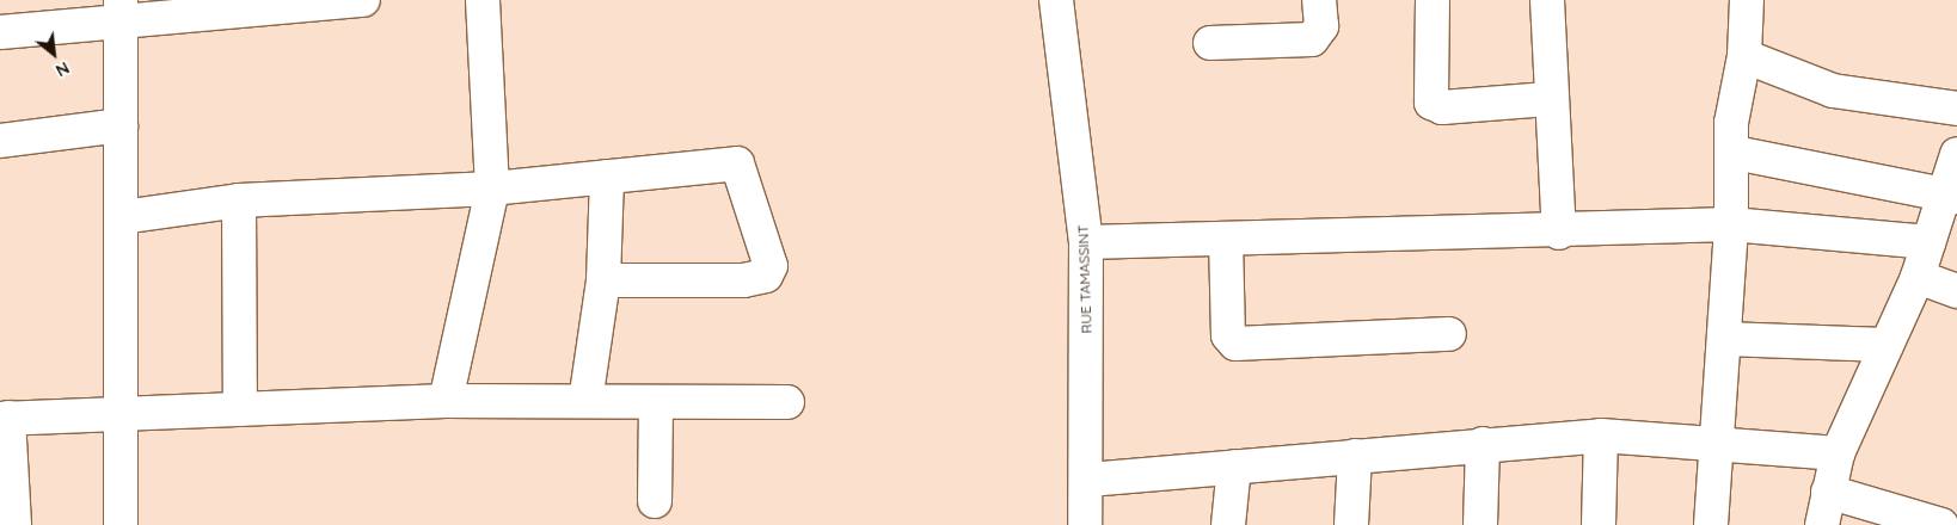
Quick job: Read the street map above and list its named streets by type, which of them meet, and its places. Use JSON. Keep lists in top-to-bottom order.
{
  "streets": {
    "street": ["RUE TAMASSINT"]
  },
  "north": "bottom right"
}
